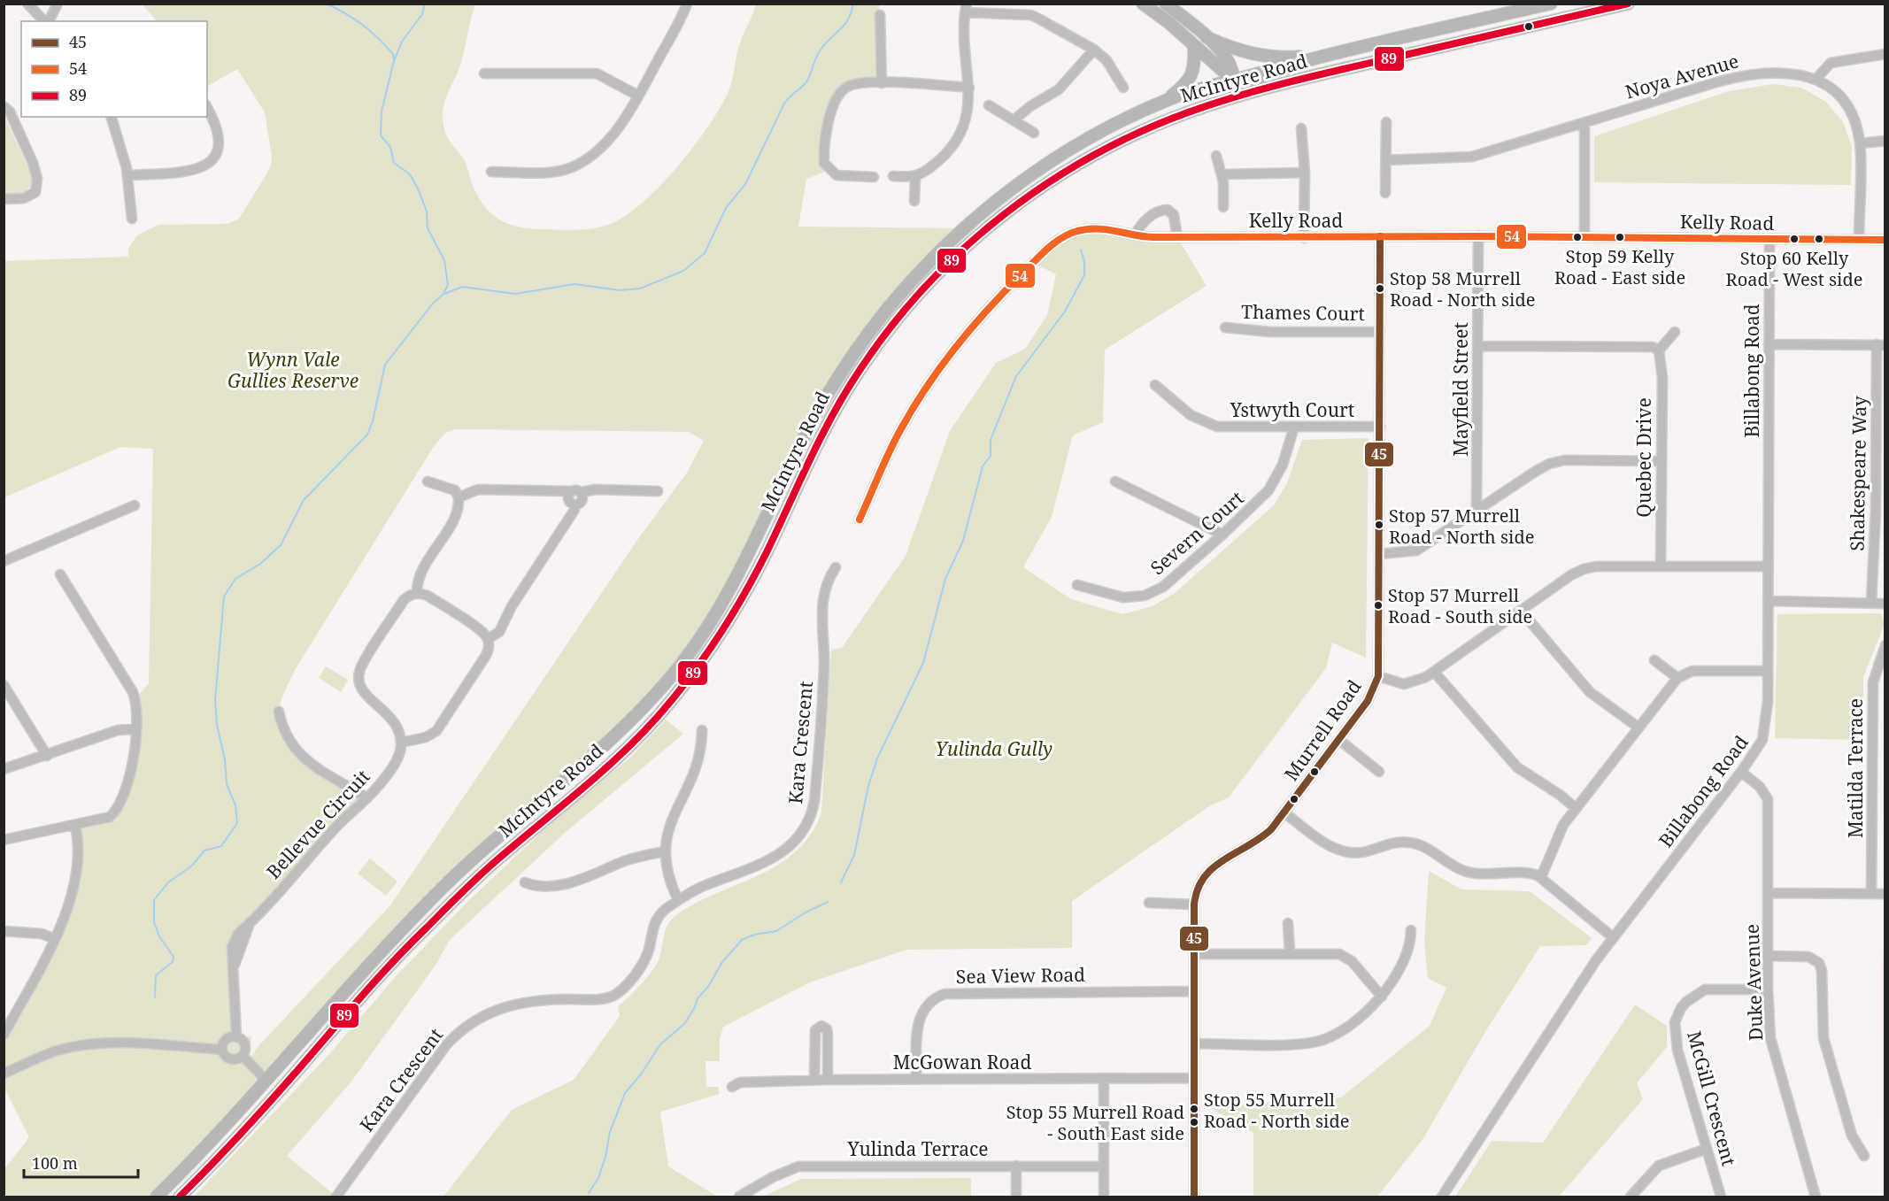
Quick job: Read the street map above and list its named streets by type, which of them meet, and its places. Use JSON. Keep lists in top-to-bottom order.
{
  "streets": {
    "main road": ["McIntyre Road"],
    "street": [
      "Noya Avenue",
      "Kelly Road",
      "Thames Court",
      "Billabong Road",
      "Mayfield Street",
      "Ystwyth Court",
      "Quebec Drive",
      "Shakespeare Way",
      "Severn Court",
      "Murrell Road",
      "Kara Crescent",
      "Matilda Terrace",
      "Bellevue Circuit",
      "Sea View Road",
      "Duke Avenue",
      "McGowan Road",
      "McGill Crescent",
      "Yulinda Terrace"
    ]
  },
  "crossings": [
    ["Noya Avenue", "Kelly Road"],
    ["Kelly Road", "Billabong Road"],
    ["Kelly Road", "Mayfield Street"],
    ["Kelly Road", "Murrell Road"],
    ["Thames Court", "Murrell Road"],
    ["Billabong Road", "Duke Avenue"],
    ["Ystwyth Court", "Severn Court"],
    ["Ystwyth Court", "Murrell Road"],
    ["Murrell Road", "Sea View Road"],
    ["Murrell Road", "McGowan Road"],
    ["Sea View Road", "McGowan Road"],
    ["Duke Avenue", "McGill Crescent"]
  ],
  "parks": ["Wynn Vale Gullies Reserve", "Yulinda Gully"],
  "places": [
    "Stop 59 Kelly Road - East side",
    "Stop 60 Kelly Road - West side",
    "Stop 58 Murrell Road - North side",
    "Stop 57 Murrell Road - North side",
    "Stop 57 Murrell Road - South side",
    "Stop 55 Murrell Road - North side",
    "Stop 55 Murrell Road - South East side"
  ],
  "lines": ["transit line 89", "transit line 54", "transit line 45"],
  "legend": ["45", "54", "89"],
  "scale_bar": "100 m"
}
